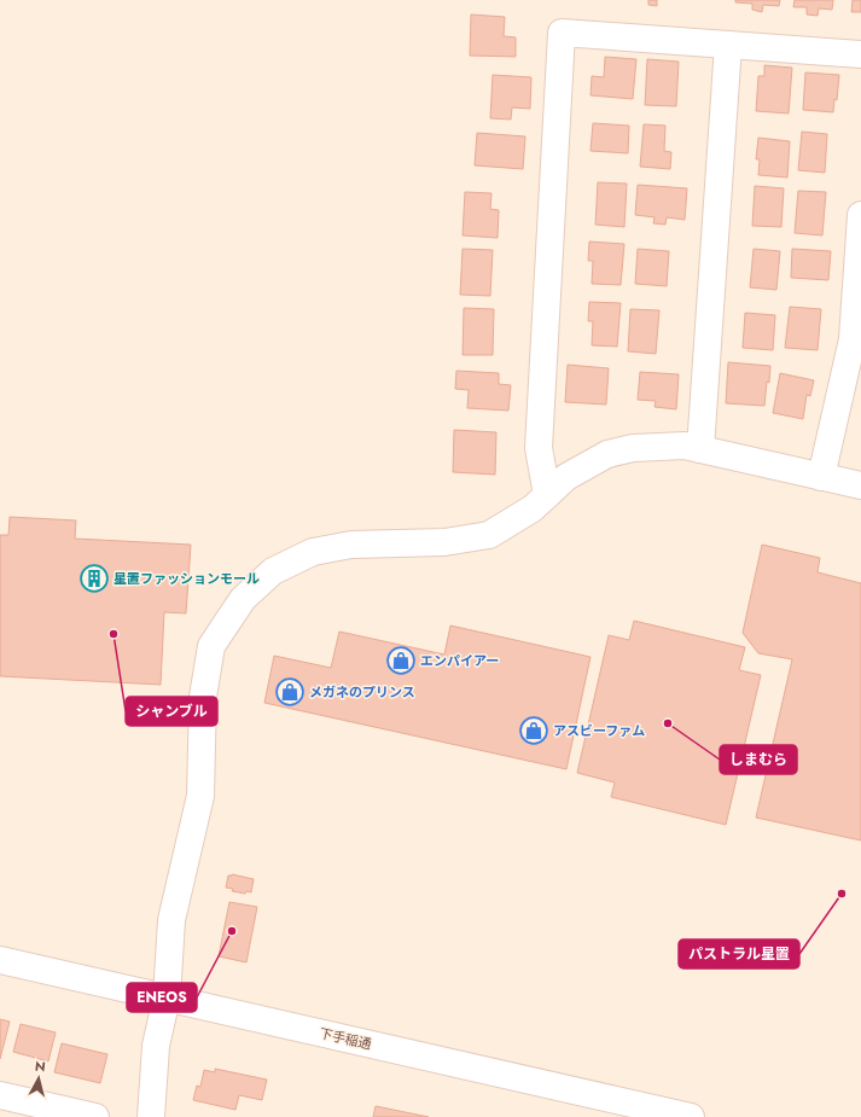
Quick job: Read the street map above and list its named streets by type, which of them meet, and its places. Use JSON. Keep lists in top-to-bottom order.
{
  "streets": {
    "street": ["下手稲通"]
  },
  "places": {
    "building": ["星置ファッションモール"],
    "other": [
      "シャンブル",
      "しまむら",
      "パストラル星置",
      "ENEOS"
    ],
    "shop": ["エンパイアー", "メガネのプリンス", "アスビーファム"]
  },
  "north": "top"
}
